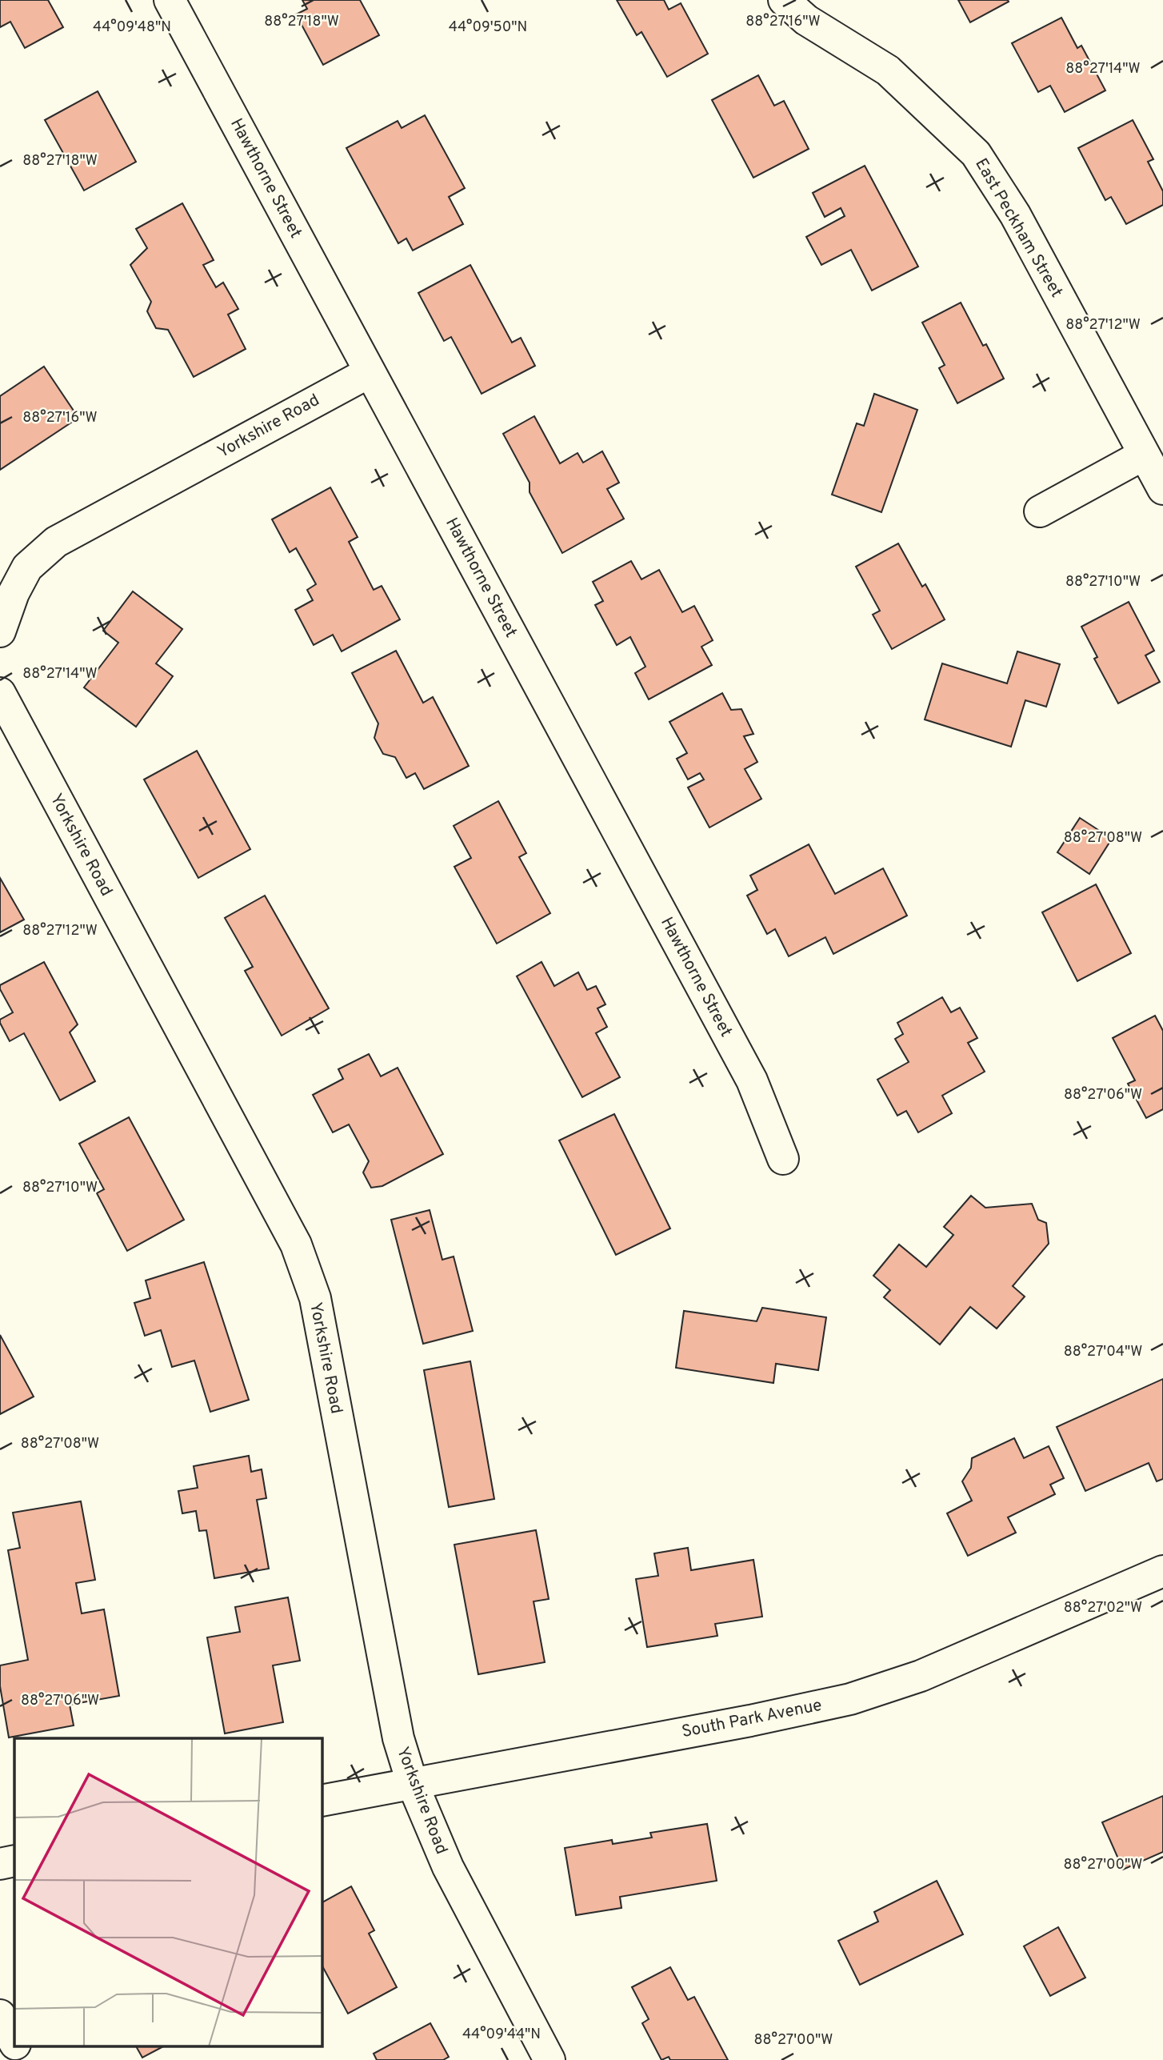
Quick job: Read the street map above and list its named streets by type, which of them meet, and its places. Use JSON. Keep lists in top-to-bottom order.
{
  "streets": {
    "street": [
      "Hawthorne Street",
      "East Peckham Street",
      "Yorkshire Road",
      "South Park Avenue"
    ]
  },
  "crossings": [
    ["Hawthorne Street", "Yorkshire Road"],
    ["Yorkshire Road", "South Park Avenue"]
  ],
  "coordinates": [
    "88°27'18\"W",
    "88°27'16\"W",
    "44°09'48\"N",
    "44°09'50\"N",
    "88°27'14\"W",
    "88°27'12\"W",
    "88°27'10\"W",
    "88°27'08\"W",
    "88°27'06\"W",
    "88°27'04\"W",
    "88°27'02\"W",
    "88°27'00\"W",
    "44°09'44\"N"
  ]
}
